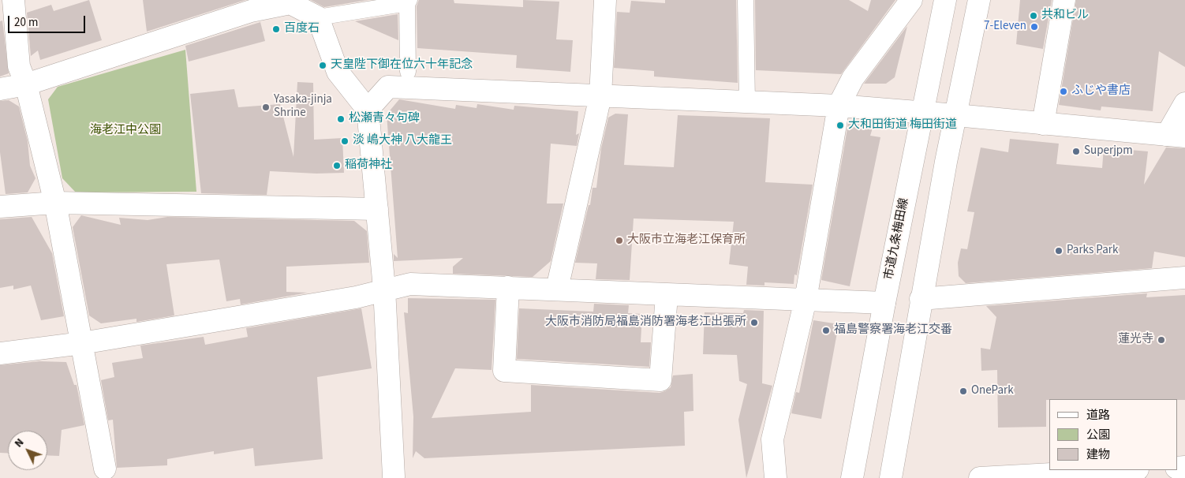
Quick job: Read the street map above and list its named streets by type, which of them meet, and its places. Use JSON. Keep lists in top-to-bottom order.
{
  "streets": {
    "main road": ["市道九条梅田線"]
  },
  "parks": ["海老江中公園"],
  "places": [
    "共和ビル",
    "7-Eleven",
    "百度石",
    "天皇陛下御在位六十年記念",
    "ふじや書店",
    "Yasaka-jinja Shrine",
    "松瀬青々句碑",
    "大和田街道 梅田街道",
    "淡 嶋大神 八大龍王",
    "Superjpm",
    "稲荷神社",
    "大阪市立海老江保育所",
    "Parks Park",
    "大阪市消防局福島消防署海老江出張所",
    "福島警察署海老江交番",
    "蓮光寺",
    "OnePark"
  ],
  "legend": ["道路", "公園", "建物"],
  "scale_bar": "20 m",
  "north": "top left"
}
